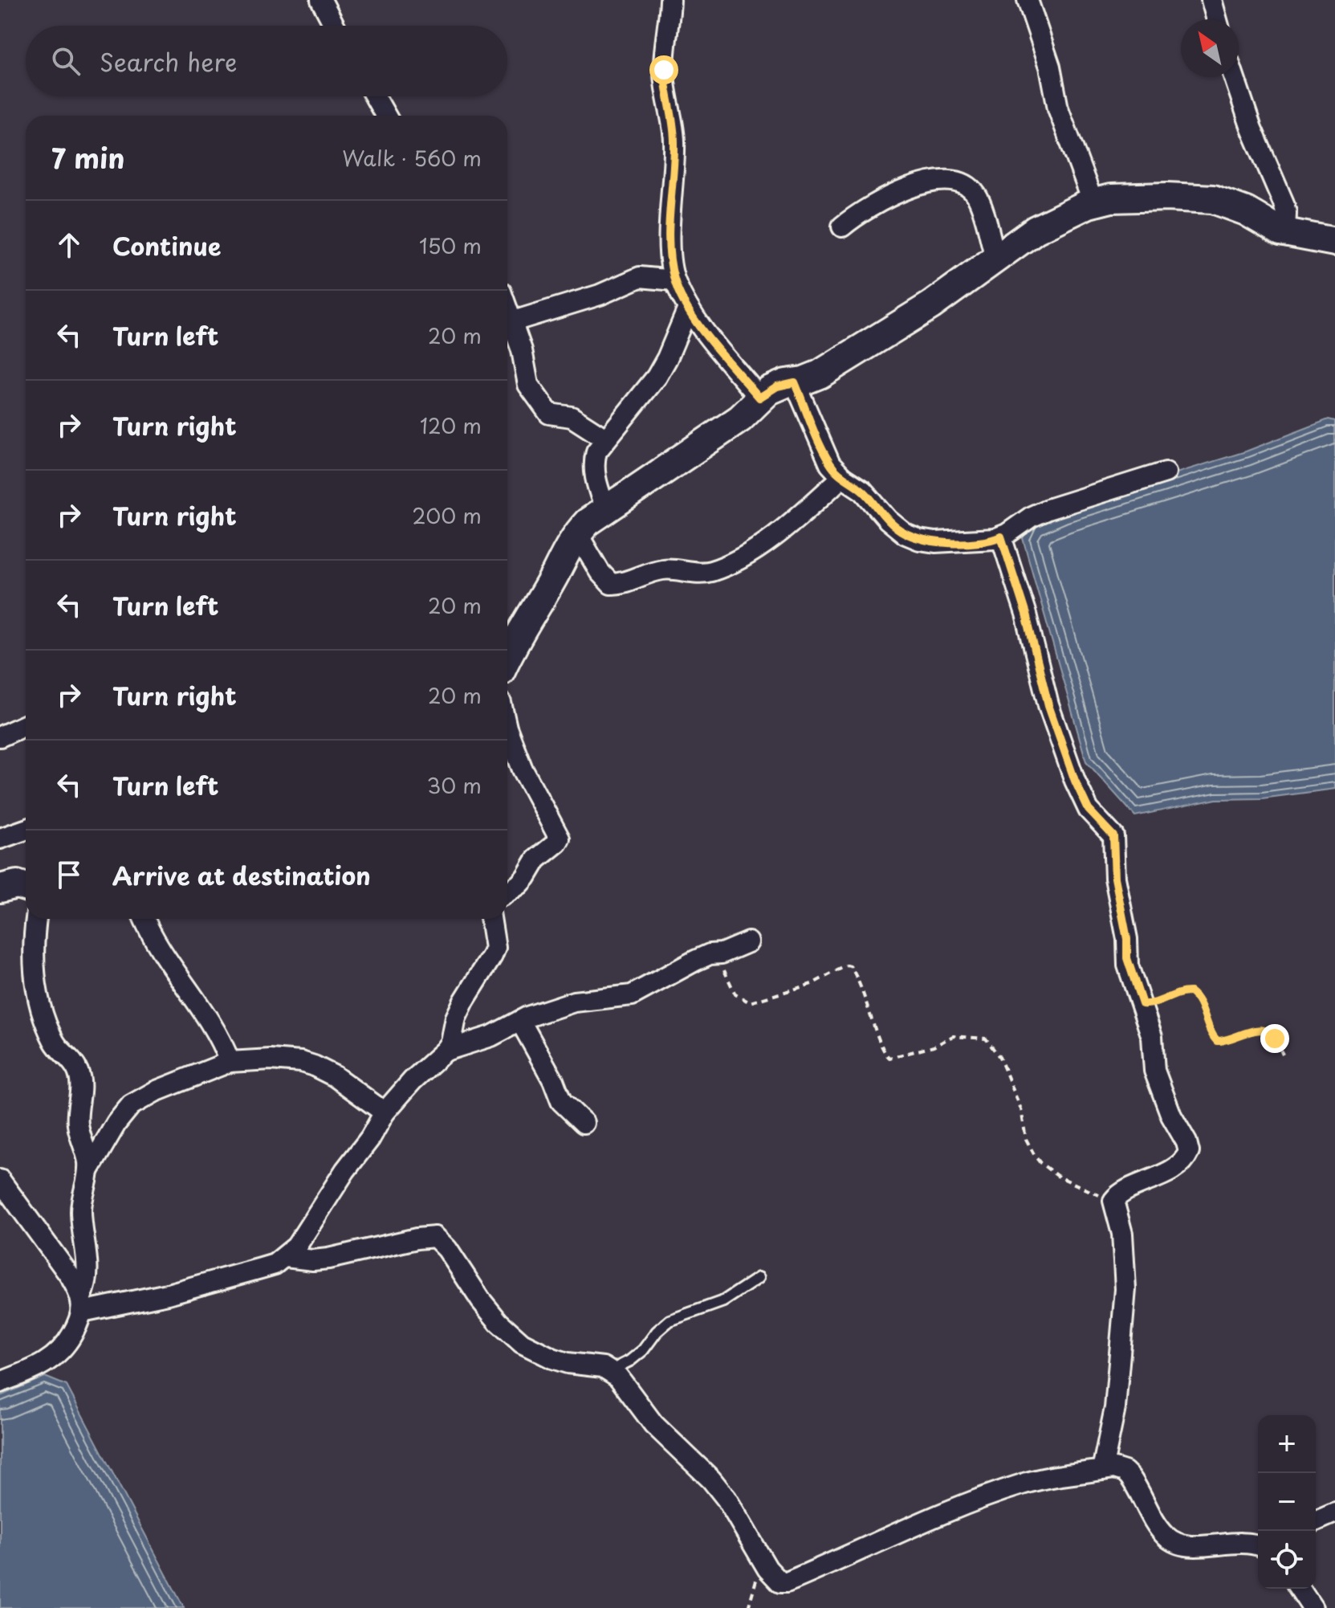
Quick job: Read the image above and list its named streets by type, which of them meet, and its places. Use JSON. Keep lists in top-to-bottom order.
{
  "north": "top left",
  "page": {
    "search": "Search here",
    "heading": ["7 min", "Walk · 560 m"],
    "list": [
      ["Continue", "150 m"],
      ["Turn left", "20 m"],
      ["Turn right", "120 m"],
      ["Turn right", "200 m"],
      ["Turn left", "20 m"],
      ["Turn right", "20 m"],
      ["Turn left", "30 m"],
      "Arrive at destination"
    ],
    "map_buttons": ["+", "−"]
  }
}
